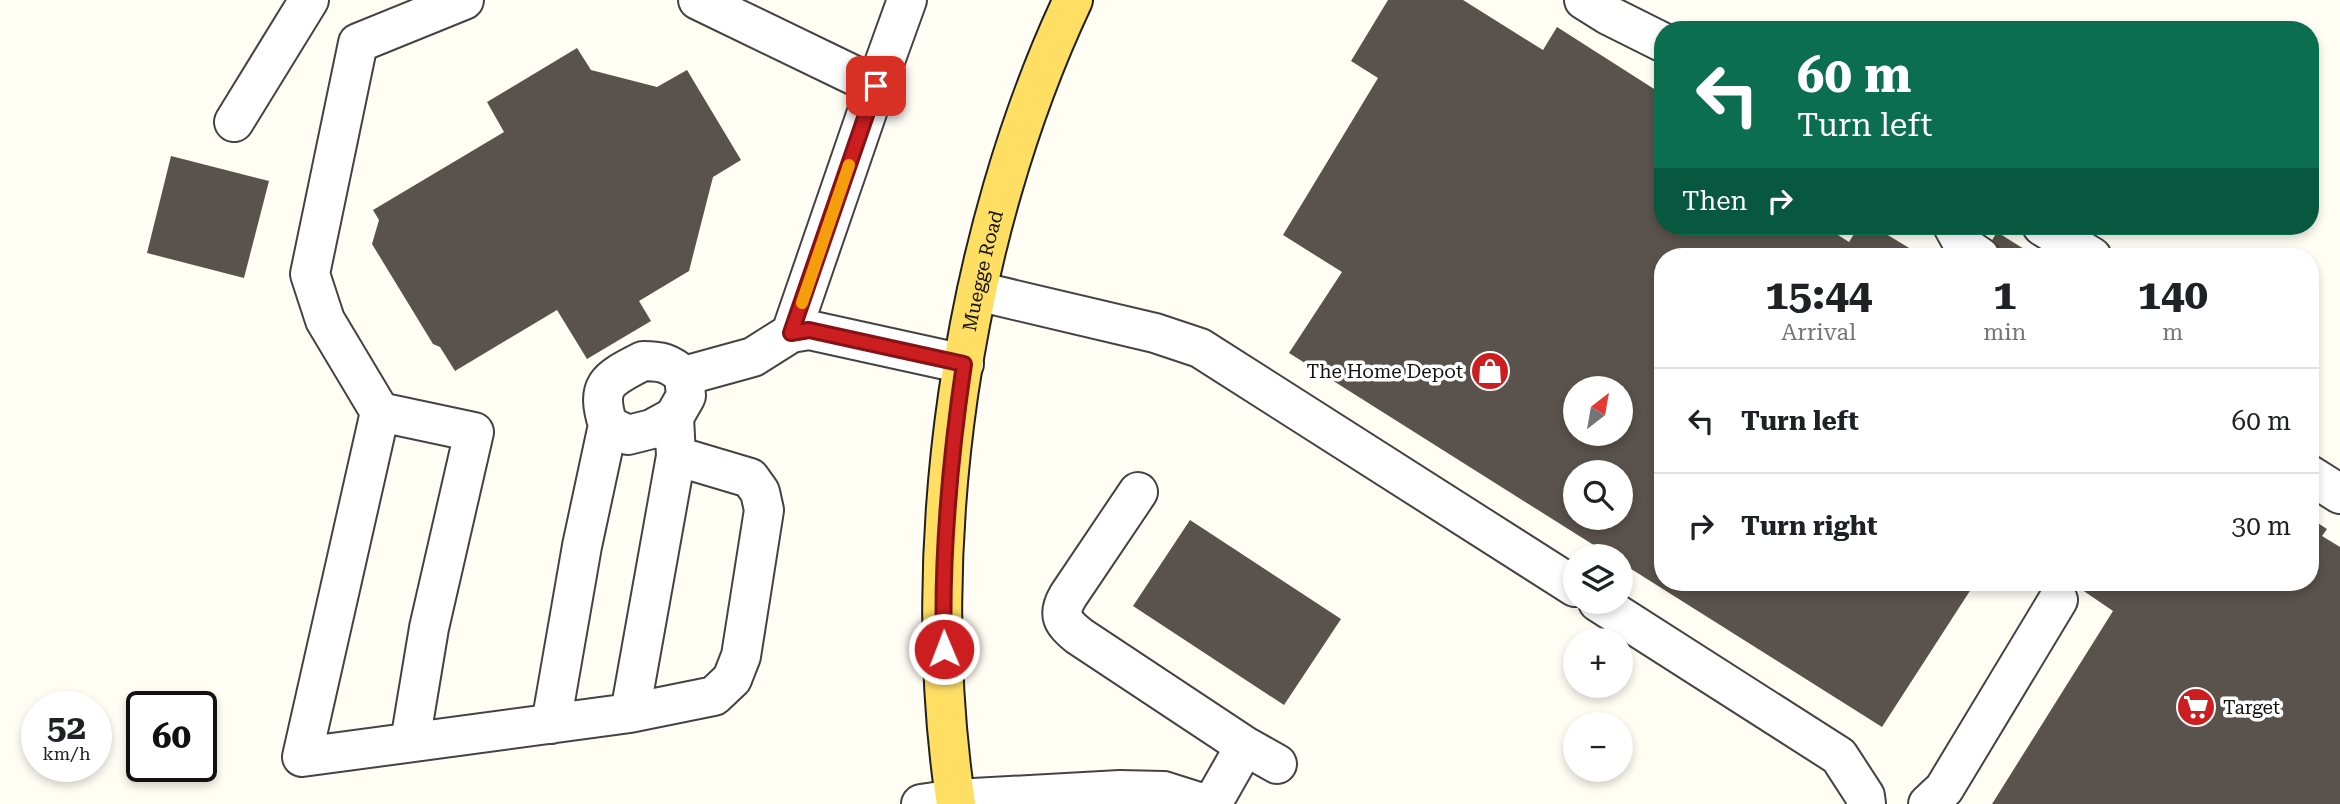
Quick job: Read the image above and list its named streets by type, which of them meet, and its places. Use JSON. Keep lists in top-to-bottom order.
{
  "streets": {
    "main road": ["Muegge Road"]
  },
  "places": {
    "shop": ["The Home Depot"],
    "supermarket": ["Target"]
  },
  "north": "top right",
  "page": {
    "turn": ["60 m", "Turn left"],
    "then": "Then",
    "eta": [
      "15:44",
      "Arrival",
      "1",
      "min",
      "140",
      "m"
    ],
    "list": [
      {
        "name": "Turn left",
        "value": "60 m"
      },
      {
        "name": "Turn right",
        "value": "30 m"
      }
    ],
    "map_buttons": ["+", "−"],
    "speed": "52 km/h",
    "limit": "60"
  }
}
